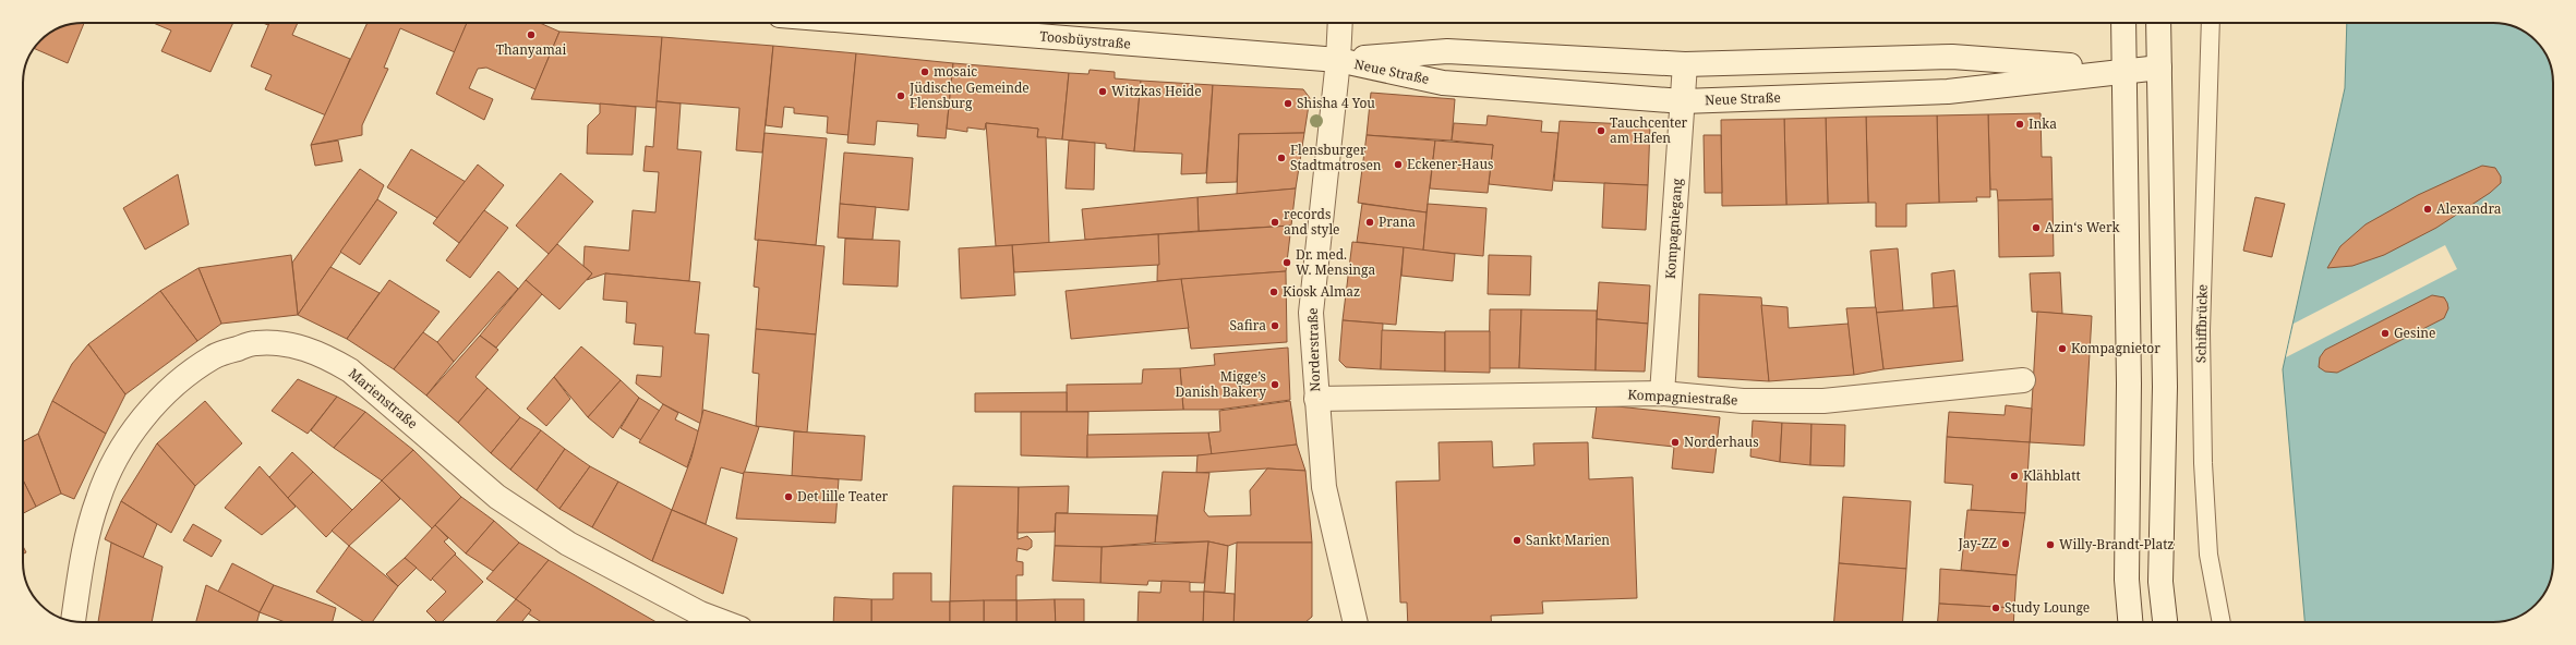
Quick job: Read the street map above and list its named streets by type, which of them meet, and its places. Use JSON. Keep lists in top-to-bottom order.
{
  "streets": {
    "main road": [
      "Toosbüystraße",
      "Neue Straße",
      "Kompagniegang",
      "Norderstraße",
      "Kompagniestraße",
      "Marienstraße"
    ],
    "lane": ["Schiffbrücke"]
  },
  "crossings": [
    ["Toosbüystraße", "Neue Straße"],
    ["Toosbüystraße", "Norderstraße"],
    ["Neue Straße", "Kompagniegang"],
    ["Neue Straße", "Norderstraße"],
    ["Kompagniegang", "Kompagniestraße"],
    ["Norderstraße", "Kompagniestraße"]
  ],
  "places": [
    "Thanyamai",
    "mosaic",
    "Witzkas Heide",
    "Jüdische Gemeinde Flensburg",
    "Shisha 4 You",
    "Inka",
    "Tauchcenter am Hafen",
    "Flensburger Stadtmatrosen",
    "Eckener-Haus",
    "Alexandra",
    "records and style",
    "Prana",
    "Azin‘s Werk",
    "Dr. med. W. Mensinga",
    "Kiosk Almaz",
    "Safira",
    "Gesine",
    "Kompagnietor",
    "Migge’s Danish Bakery",
    "Norderhaus",
    "Klähblatt",
    "Det lille Teater",
    "Sankt Marien",
    "Jay-ZZ",
    "Willy-Brandt-Platz",
    "Study Lounge"
  ]
}
